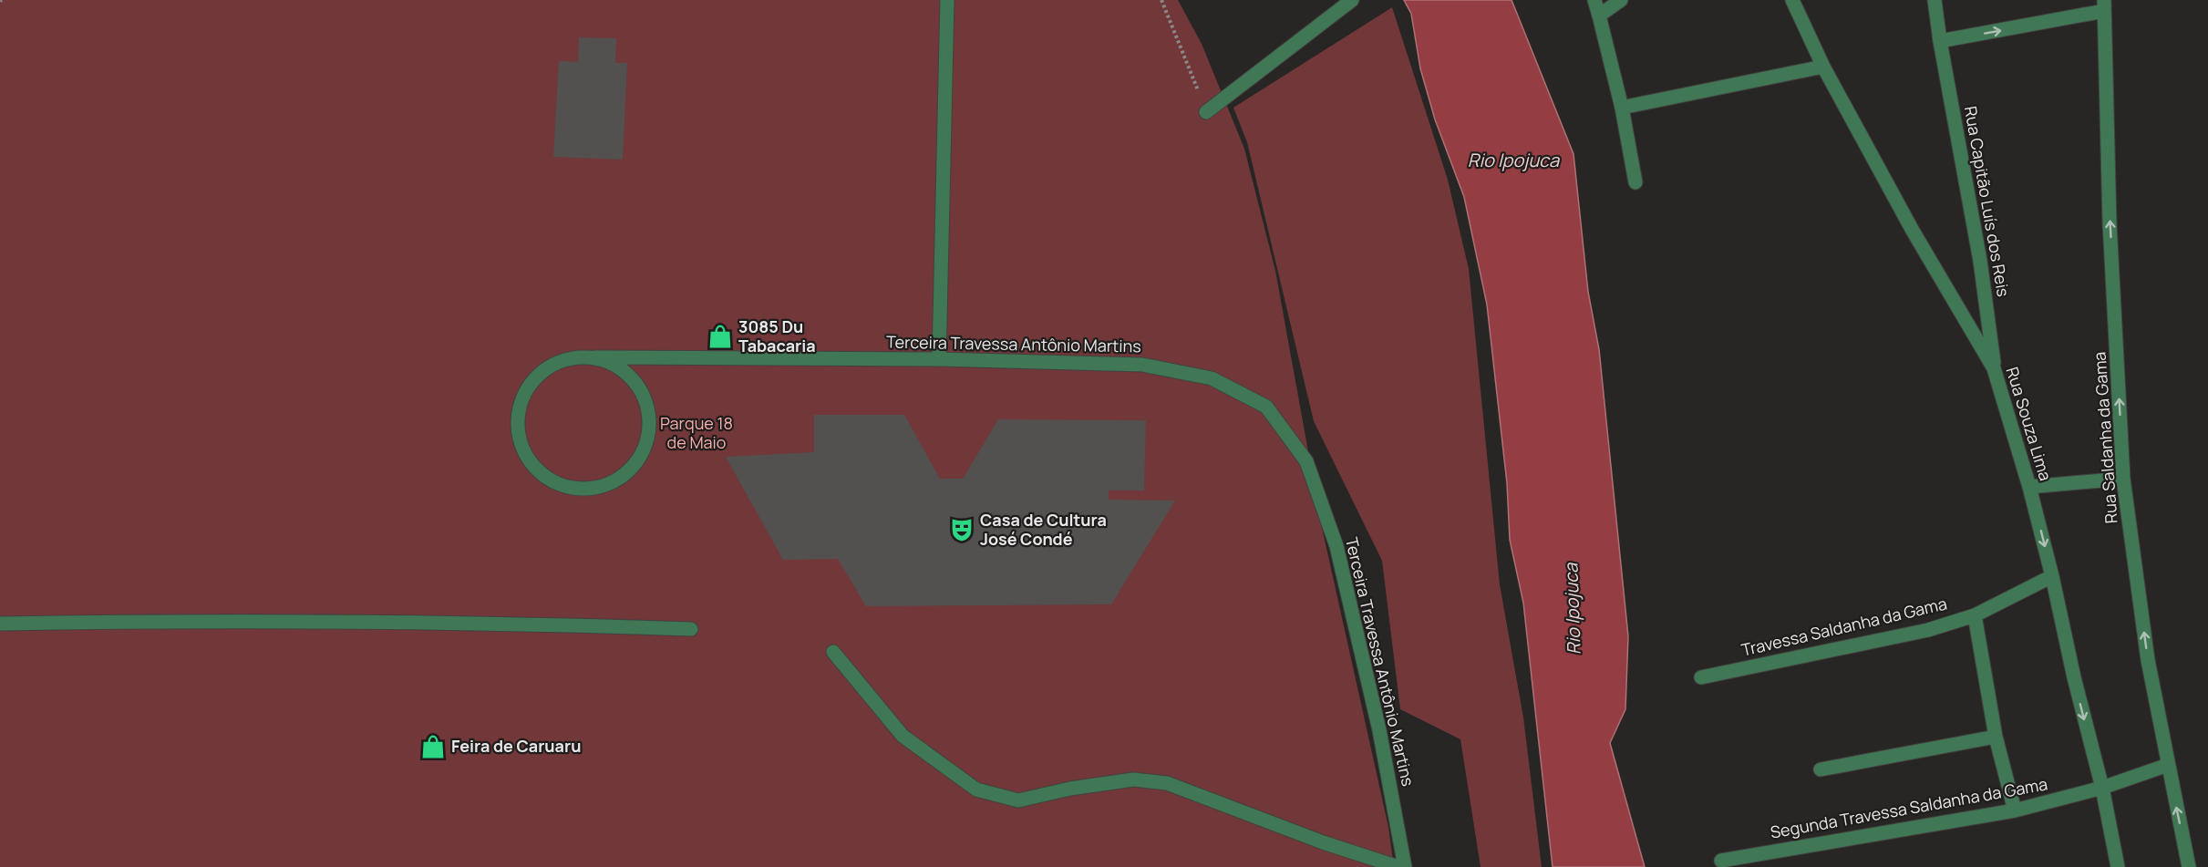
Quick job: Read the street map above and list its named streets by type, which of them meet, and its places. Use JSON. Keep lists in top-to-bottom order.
{
  "streets": {
    "street": [
      "Rua Capitão Luís dos Reis",
      "Terceira Travessa Antônio Martins",
      "Rua Souza Lima",
      "Rua Saldanha da Gama",
      "Travessa Saldanha da Gama",
      "Segunda Travessa Saldanha da Gama"
    ]
  },
  "crossings": [
    ["Rua Capitão Luís dos Reis", "Rua Souza Lima"],
    ["Rua Souza Lima", "Travessa Saldanha da Gama"],
    ["Rua Souza Lima", "Segunda Travessa Saldanha da Gama"],
    ["Rua Saldanha da Gama", "Segunda Travessa Saldanha da Gama"]
  ],
  "one_way": ["Rua Saldanha da Gama"],
  "water": ["Rio Ipojuca"],
  "parks": ["Parque 18 de Maio"],
  "places": {
    "shop": ["3085 Du Tabacaria", "Feira de Caruaru"],
    "theatre": ["Casa de Cultura José Condé"]
  }
}
